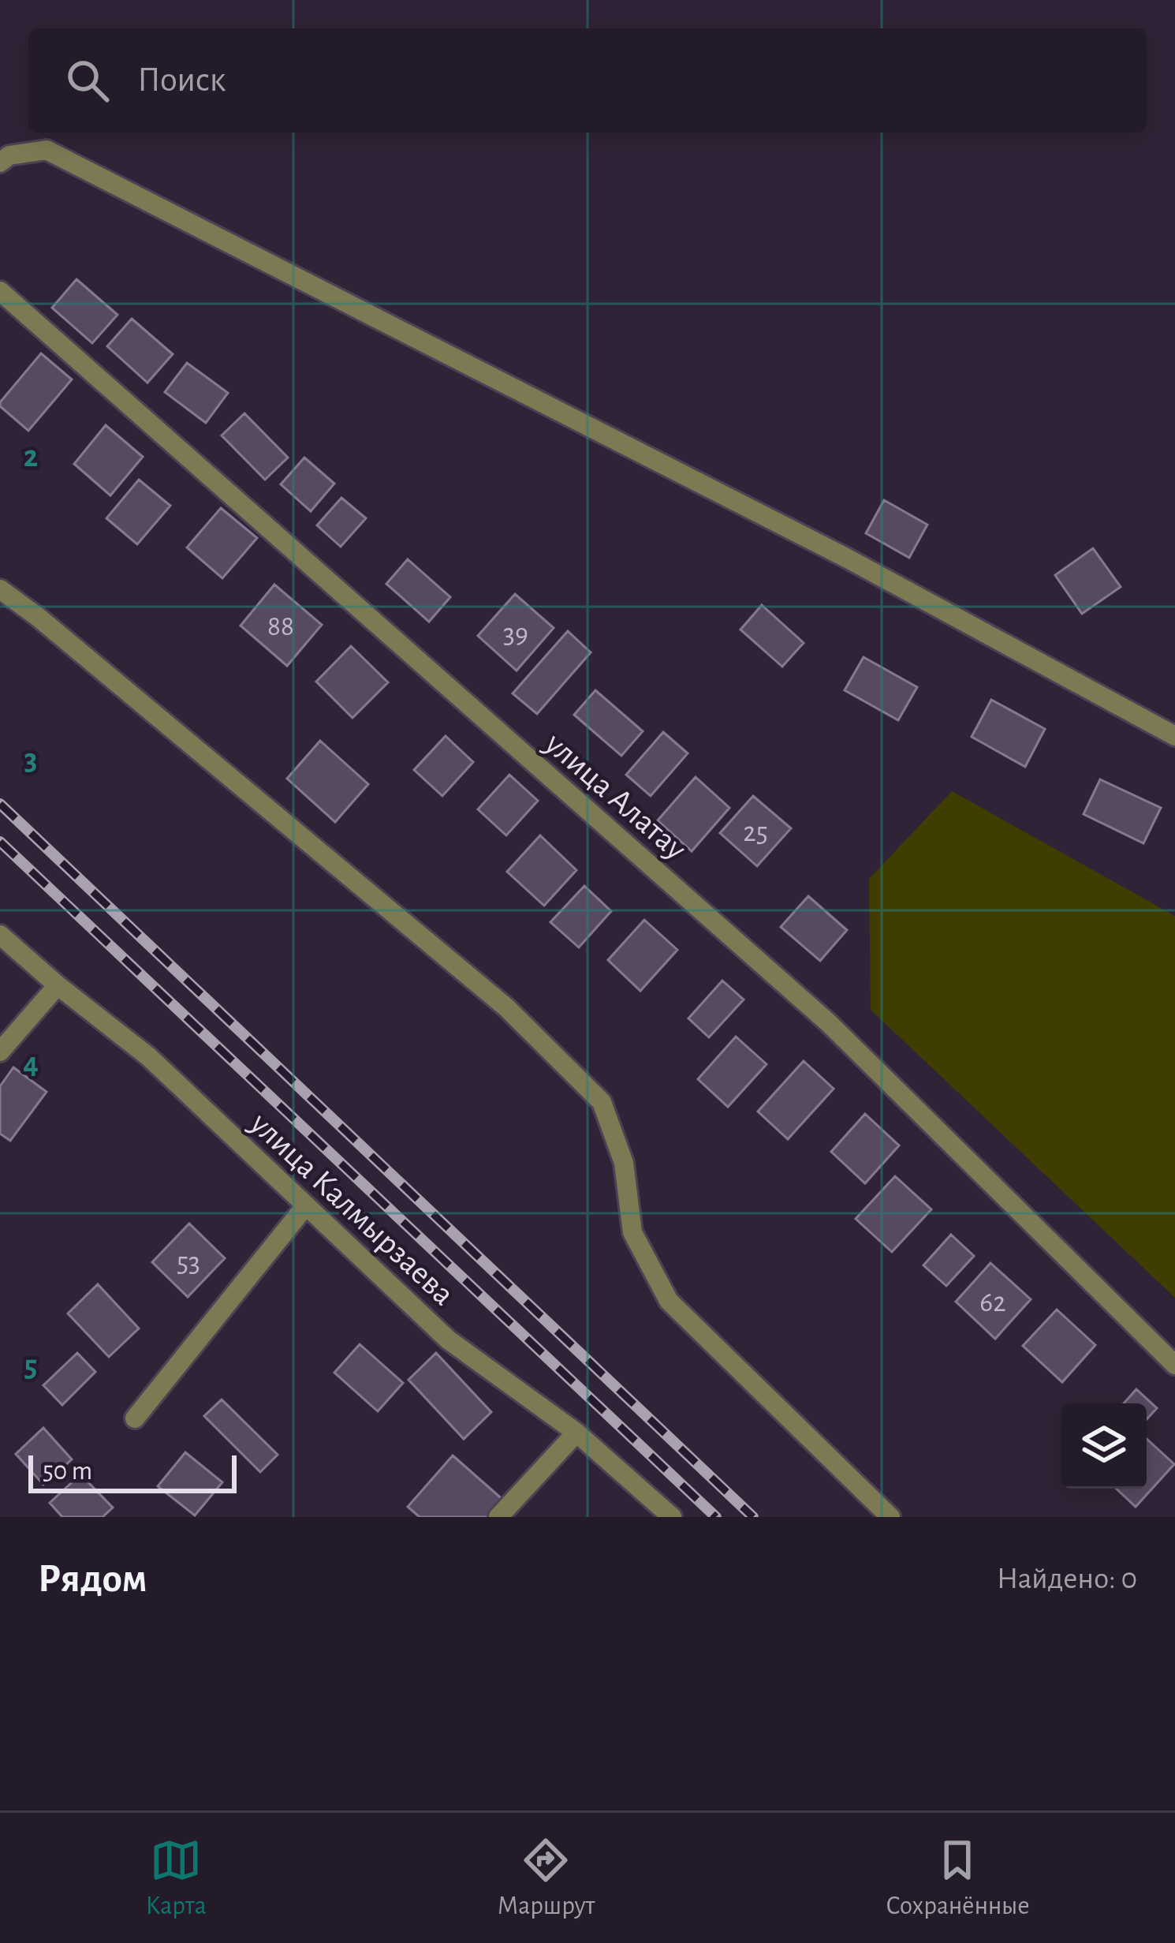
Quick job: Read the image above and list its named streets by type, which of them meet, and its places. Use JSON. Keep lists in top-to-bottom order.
{
  "streets": {
    "street": ["улица Алатау", "улица Калмырзаева"]
  },
  "house_numbers": [
    "88",
    "39",
    "25",
    "53",
    "62"
  ],
  "scale_bar": "50 m",
  "page": {
    "search": "Поиск",
    "scale": "50 m",
    "heading": ["Рядом", "Найдено: 0"],
    "nav": ["Карта", "Маршрут", "Сохранённые"]
  },
  "grid": {
    "rows": [
      "2",
      "3",
      "4",
      "5"
    ]
  }
}
